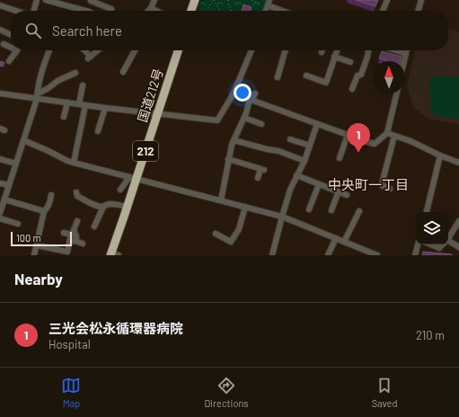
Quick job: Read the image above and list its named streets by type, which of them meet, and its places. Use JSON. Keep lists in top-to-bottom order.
{
  "streets": {
    "highway": ["国道212号", "212"]
  },
  "districts": ["中央町一丁目"],
  "scale_bar": "100 m",
  "north": "top",
  "page": {
    "search": "Search here",
    "pins": "1",
    "scale": "100 m",
    "heading": "Nearby",
    "list": [
      {
        "mark": "1",
        "name": "三光会松永循環器病院",
        "note": "Hospital",
        "value": "210 m"
      }
    ],
    "nav": ["Map", "Directions", "Saved"]
  }
}
